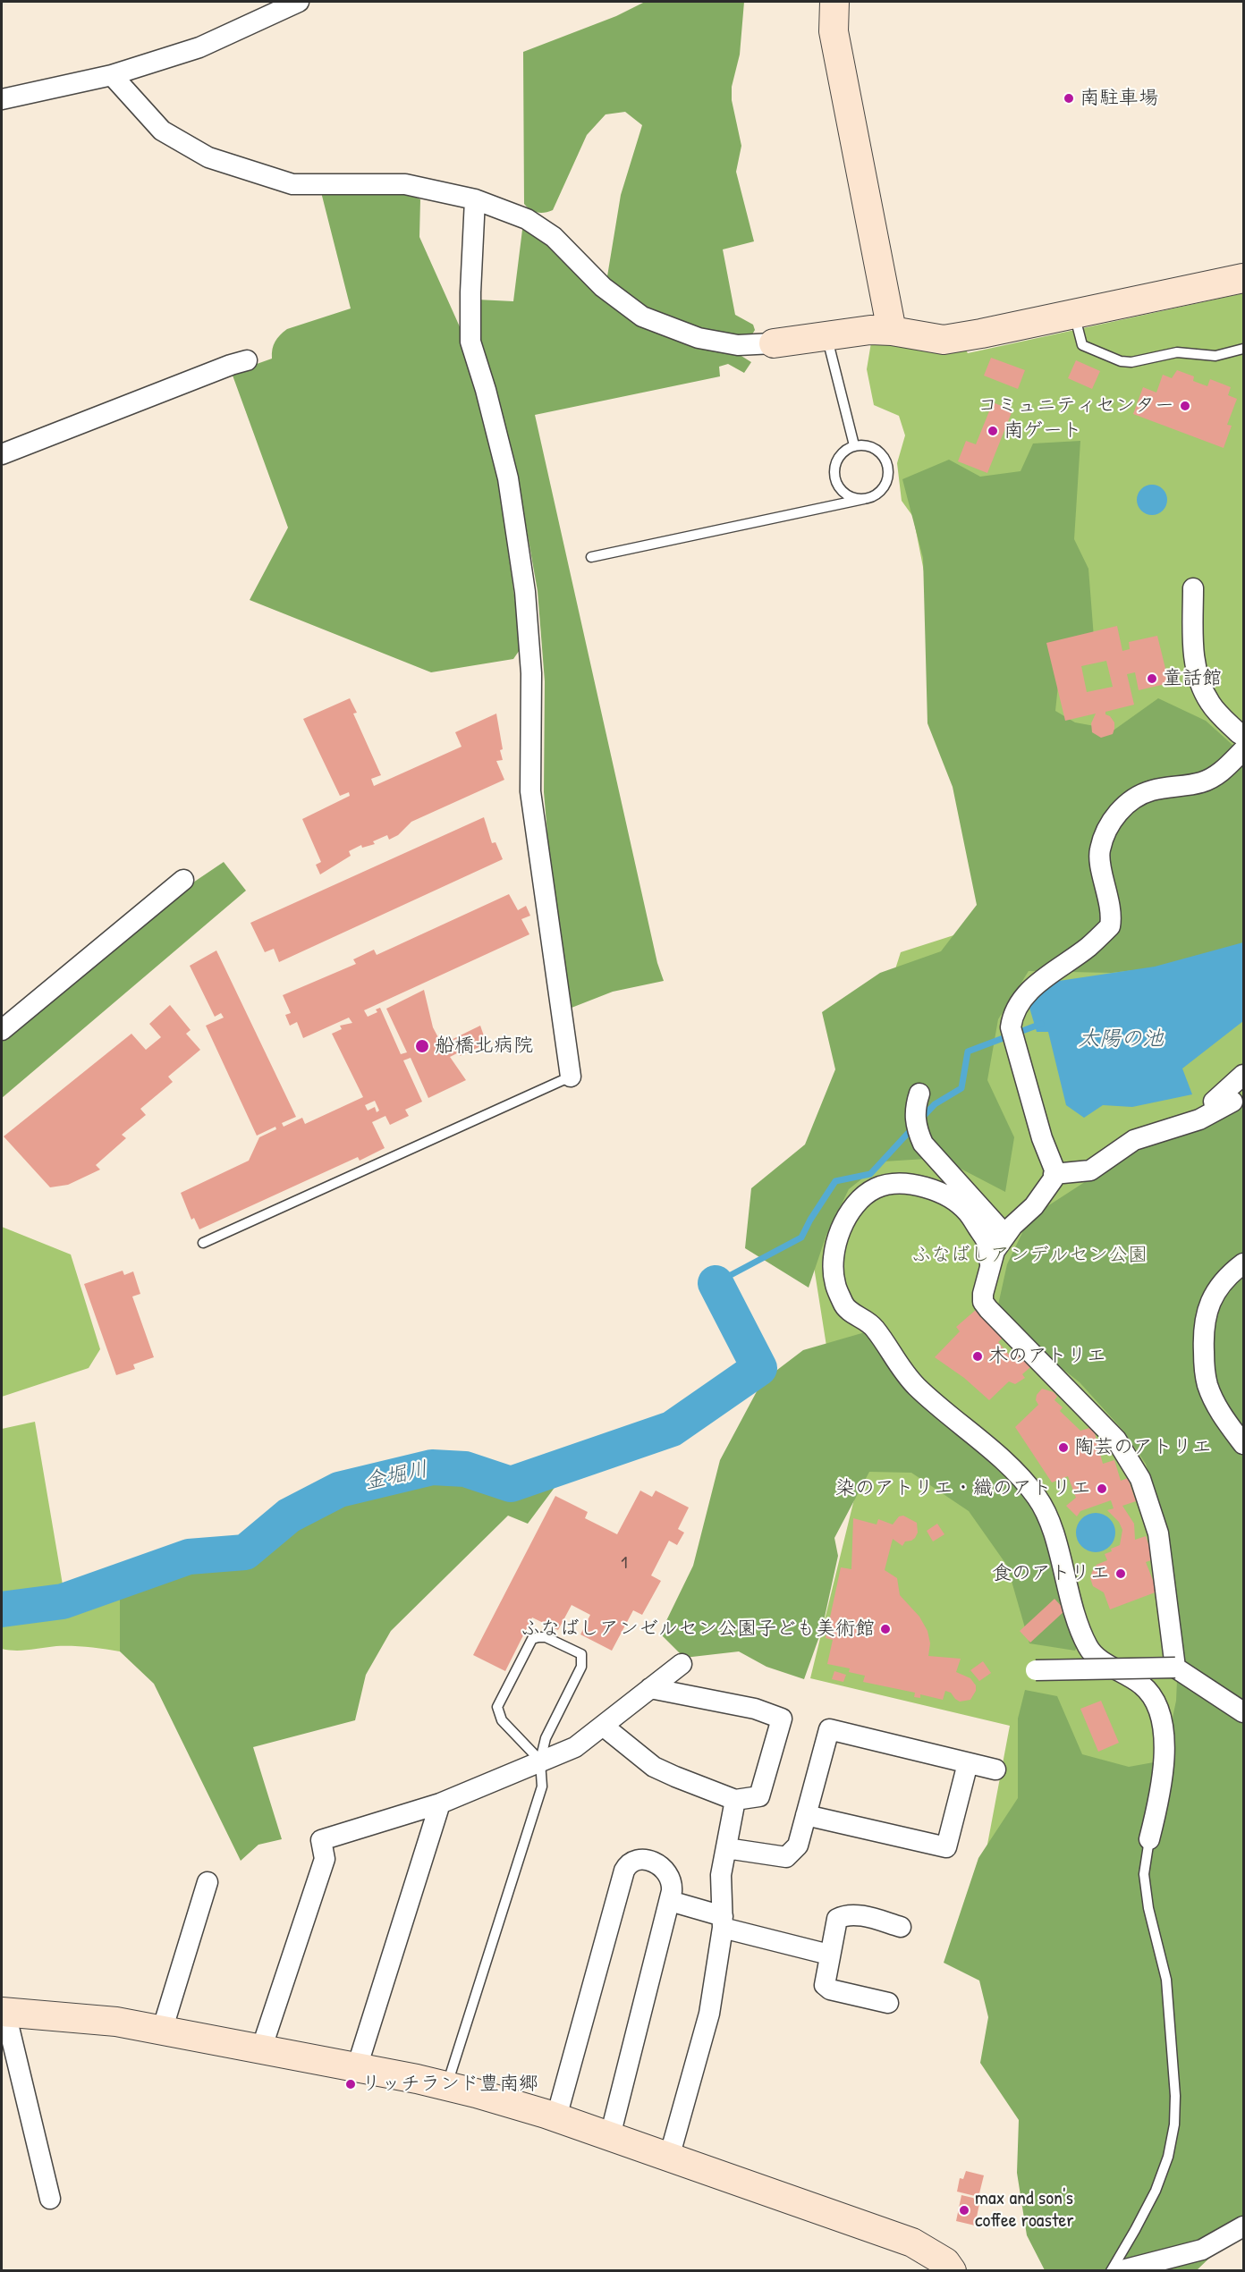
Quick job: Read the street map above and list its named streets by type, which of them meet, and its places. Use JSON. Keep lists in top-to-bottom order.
{
  "water": ["太陽の池", "金堀川"],
  "parks": ["ふなばしアンデルセン公園"],
  "places": [
    "南駐車場",
    "コミュニティセンター",
    "南ゲート",
    "童話館",
    "船橋北病院",
    "木のアトリエ",
    "陶芸のアトリエ",
    "染のアトリエ・織のアトリエ",
    "食のアトリエ",
    "ふなばしアンゼルセン公園子ども美術館",
    "リッチランド豊南郷",
    "max and son's coffee roaster"
  ],
  "house_numbers": ["1"]
}
